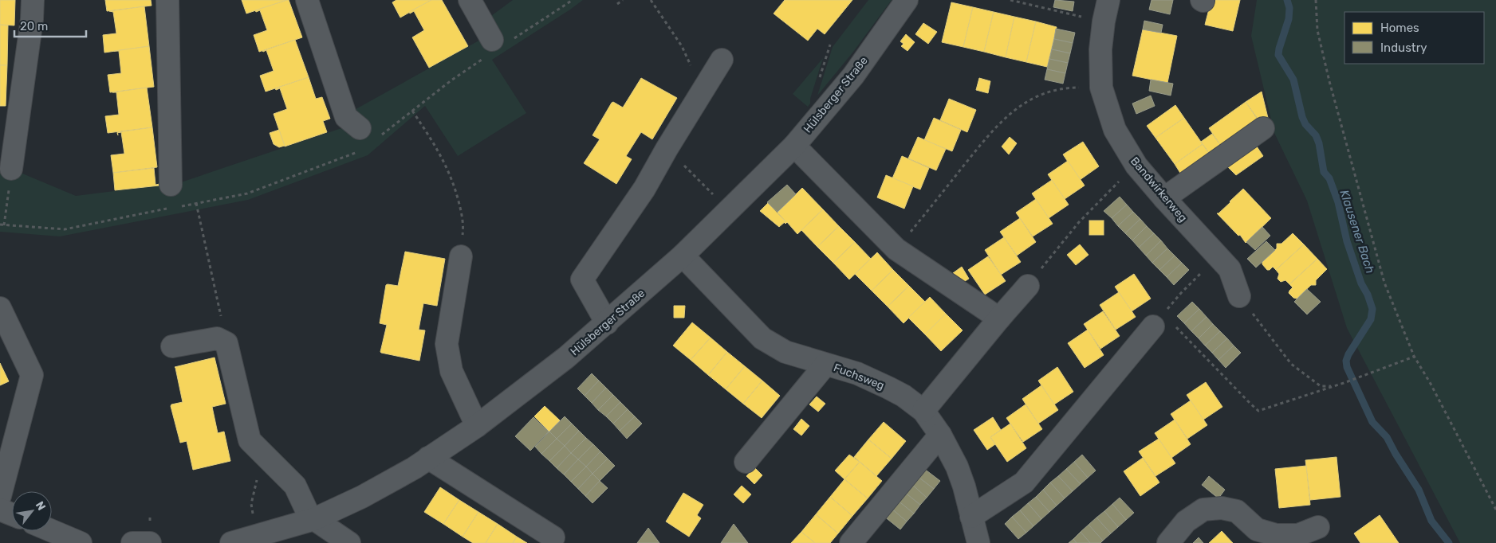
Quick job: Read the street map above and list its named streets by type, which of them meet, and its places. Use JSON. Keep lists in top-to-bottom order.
{
  "streets": {
    "street": ["Hülsberger Straße", "Bandwirkerweg", "Fuchsweg"]
  },
  "crossings": [
    ["Hülsberger Straße", "Fuchsweg"]
  ],
  "water": ["Klausener Bach"],
  "legend": ["Homes", "Industry"],
  "scale_bar": "20 m",
  "north": "top right"
}
